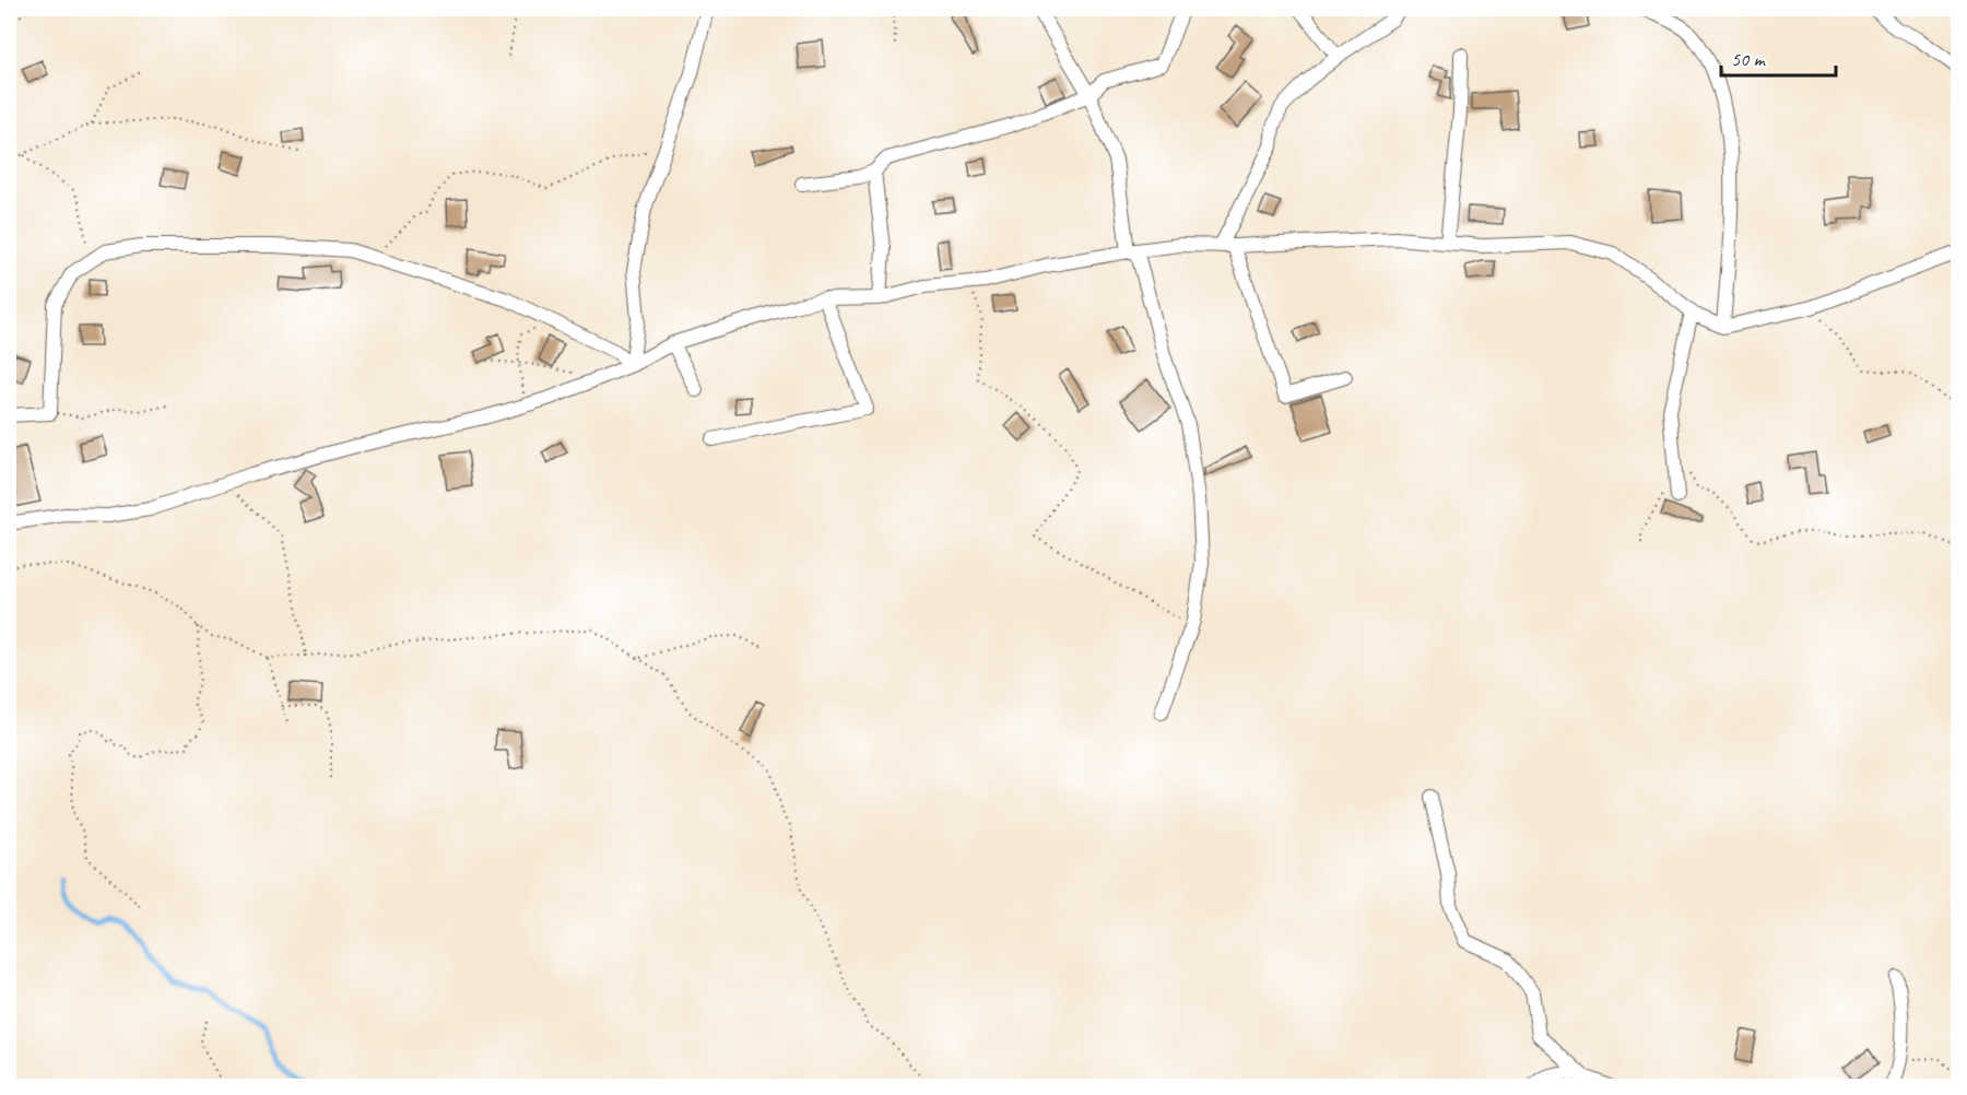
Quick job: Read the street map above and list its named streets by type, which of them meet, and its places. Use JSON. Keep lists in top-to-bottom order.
{
  "scale_bar": "50 m"
}
